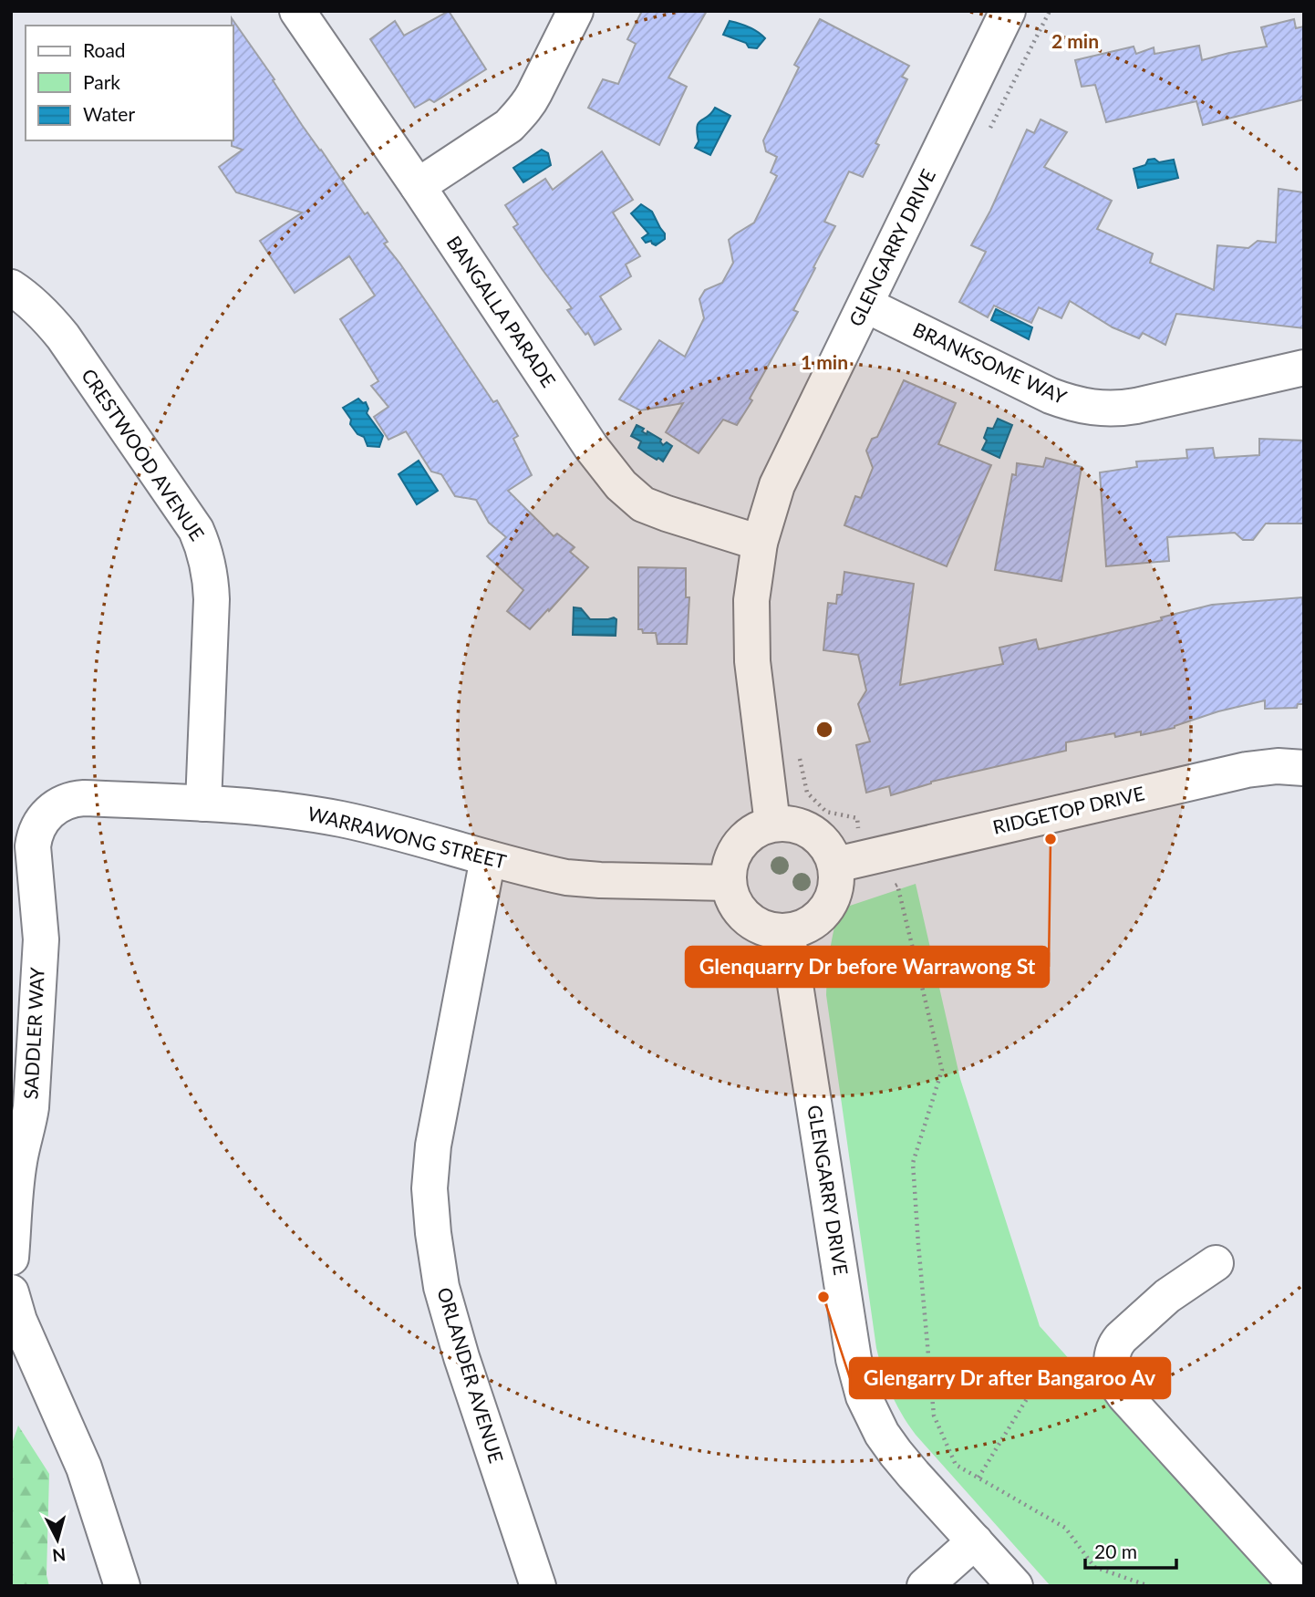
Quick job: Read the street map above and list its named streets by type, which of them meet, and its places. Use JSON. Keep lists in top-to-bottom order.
{
  "streets": {
    "street": [
      "GLENGARRY DRIVE",
      "BANGALLA PARADE",
      "BRANKSOME WAY",
      "CRESTWOOD AVENUE",
      "RIDGETOP DRIVE",
      "WARRAWONG STREET",
      "SADDLER WAY",
      "ORLANDER AVENUE"
    ]
  },
  "crossings": [
    ["GLENGARRY DRIVE", "BANGALLA PARADE"],
    ["GLENGARRY DRIVE", "BRANKSOME WAY"],
    ["GLENGARRY DRIVE", "RIDGETOP DRIVE"],
    ["GLENGARRY DRIVE", "WARRAWONG STREET"],
    ["CRESTWOOD AVENUE", "WARRAWONG STREET"],
    ["RIDGETOP DRIVE", "WARRAWONG STREET"],
    ["WARRAWONG STREET", "SADDLER WAY"],
    ["WARRAWONG STREET", "ORLANDER AVENUE"]
  ],
  "places": ["Glenquarry Dr before Warrawong St", "Glengarry Dr after Bangaroo Av"],
  "legend": ["Road", "Park", "Water"],
  "scale_bar": "20 m",
  "north": "bottom",
  "rings": ["2 min", "1 min"]
}
